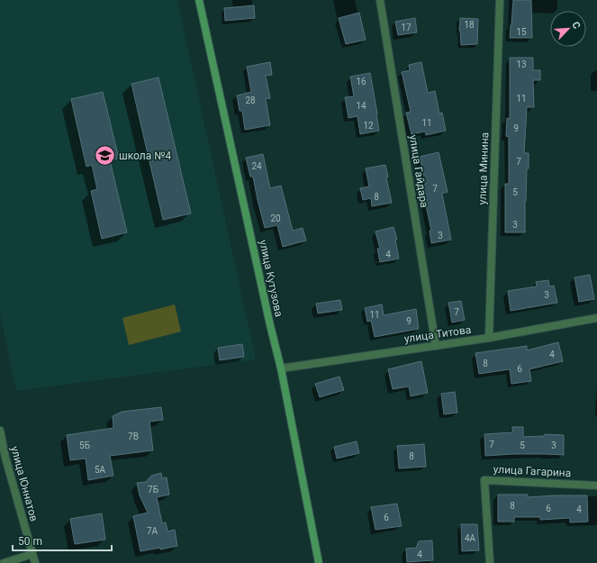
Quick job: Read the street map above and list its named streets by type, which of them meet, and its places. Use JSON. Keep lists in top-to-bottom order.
{
  "streets": {
    "main road": ["улица Кутузова"],
    "street": [
      "улица Минина",
      "улица Гайдара",
      "улица Титова",
      "улица Гагарина",
      "улица Юннатов"
    ]
  },
  "crossings": [
    ["улица Минина", "улица Титова"],
    ["улица Гайдара", "улица Титова"],
    ["улица Кутузова", "улица Титова"]
  ],
  "places": {
    "school or university": ["школа №4"]
  },
  "house_numbers": [
    "18",
    "17",
    "15",
    "13",
    "16",
    "11",
    "28",
    "14",
    "11",
    "12",
    "9",
    "7",
    "24",
    "7",
    "5",
    "8",
    "20",
    "3",
    "3",
    "4",
    "3",
    "7",
    "11",
    "9",
    "4",
    "8",
    "6",
    "7В",
    "7",
    "5Б",
    "5",
    "3",
    "8",
    "5А",
    "7Б",
    "8",
    "6",
    "4",
    "6",
    "7А",
    "4А",
    "4"
  ],
  "scale_bar": "50 m",
  "north": "top right"
}
